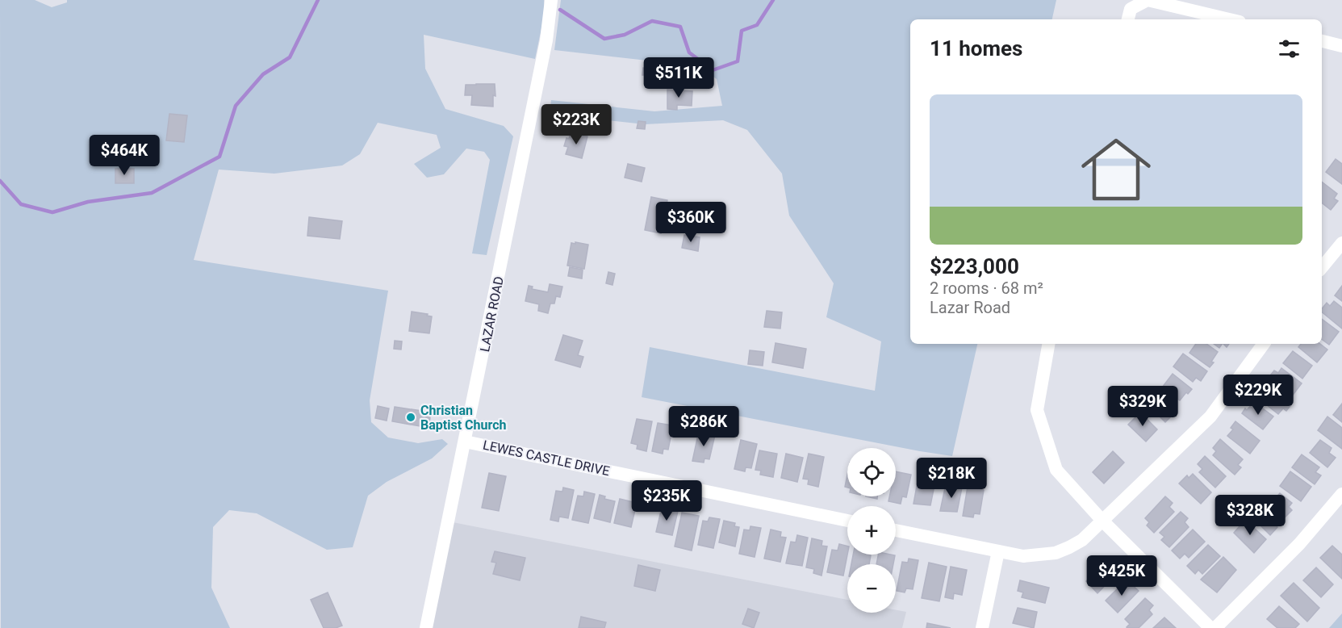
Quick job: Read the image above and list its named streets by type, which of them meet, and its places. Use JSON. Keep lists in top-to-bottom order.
{
  "streets": {
    "street": ["LAZAR ROAD", "LEWES CASTLE DRIVE"]
  },
  "crossings": [
    ["LAZAR ROAD", "LEWES CASTLE DRIVE"]
  ],
  "places": ["Christian Baptist Church"],
  "page": {
    "heading": "11 homes",
    "price": [
      "$511K",
      "$223K",
      "$464K",
      "$360K",
      "$229K",
      "$329K",
      "$286K",
      "$218K",
      "$235K",
      "$328K",
      "$425K"
    ],
    "list": [
      {
        "name": "$223,000",
        "note": "2 rooms · 68 m² · Lazar Road"
      }
    ],
    "map_buttons": ["+", "−"]
  }
}
